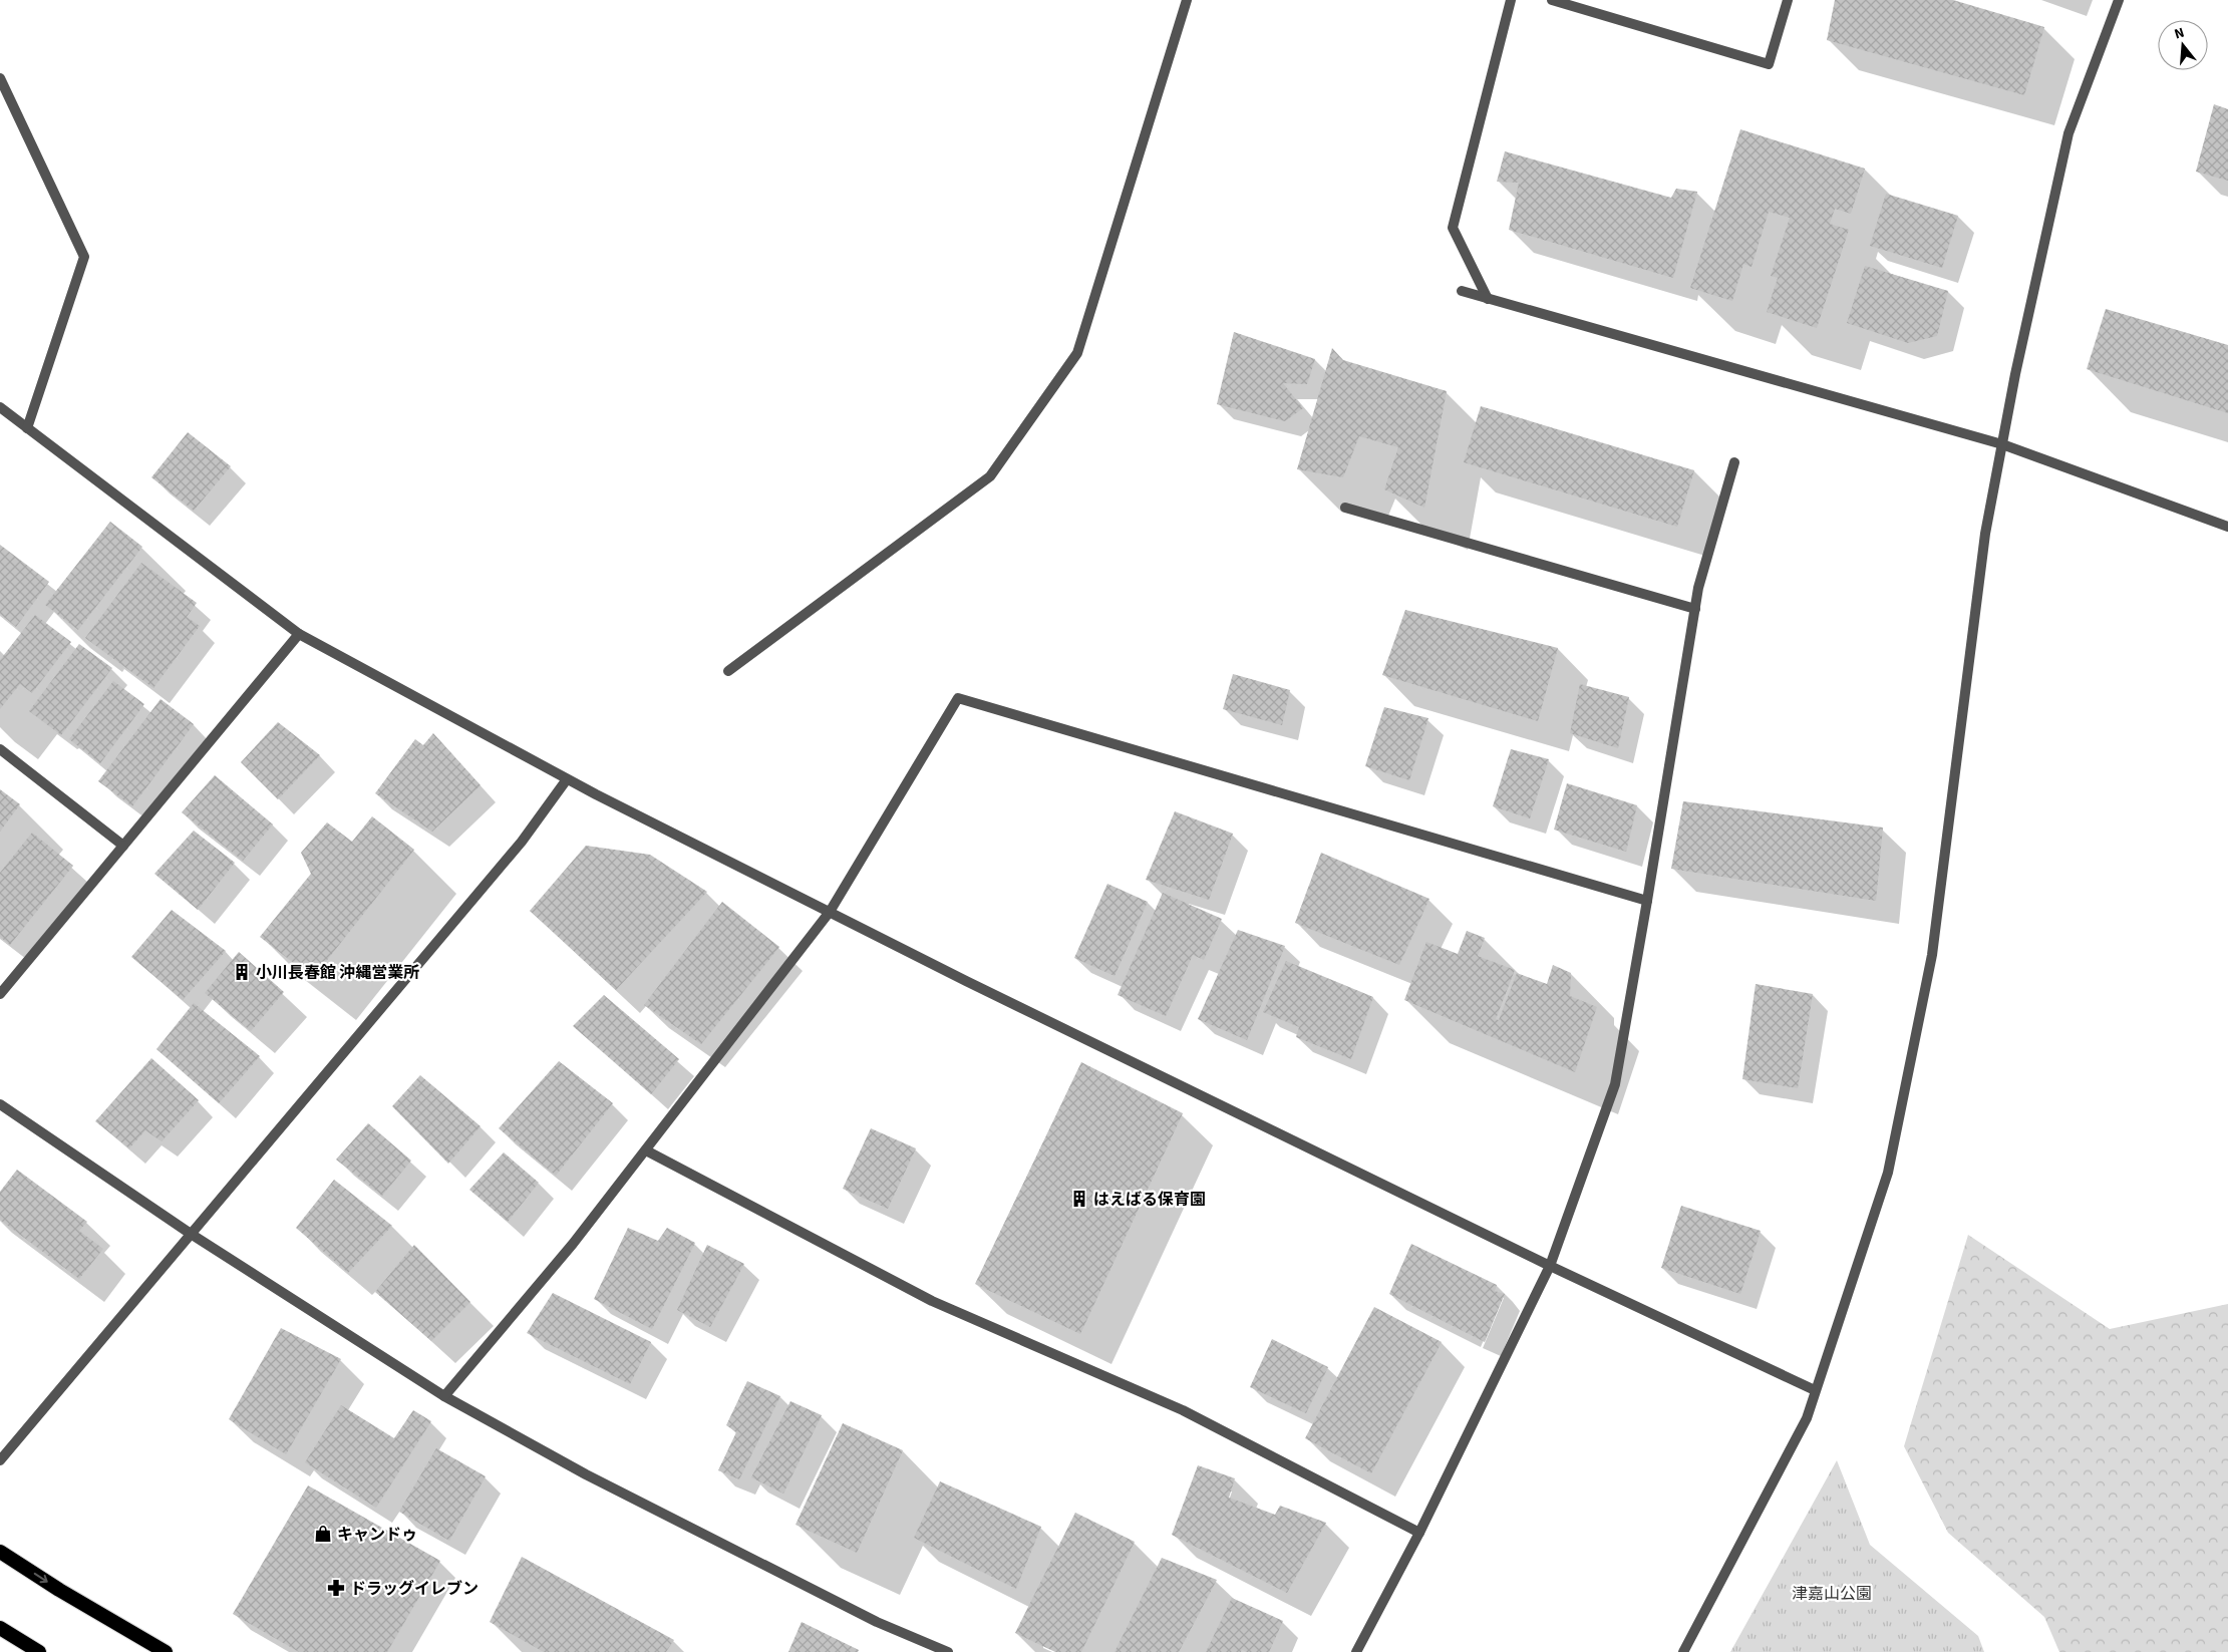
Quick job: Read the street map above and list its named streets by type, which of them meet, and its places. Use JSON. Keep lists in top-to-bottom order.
{
  "parks": ["津嘉山公園"],
  "places": {
    "building": ["小川長春館 沖縄営業所", "はえばる保育園"],
    "shop": ["キャンドゥ"],
    "pharmacy": ["ドラッグイレブン"]
  },
  "north": "top"
}
